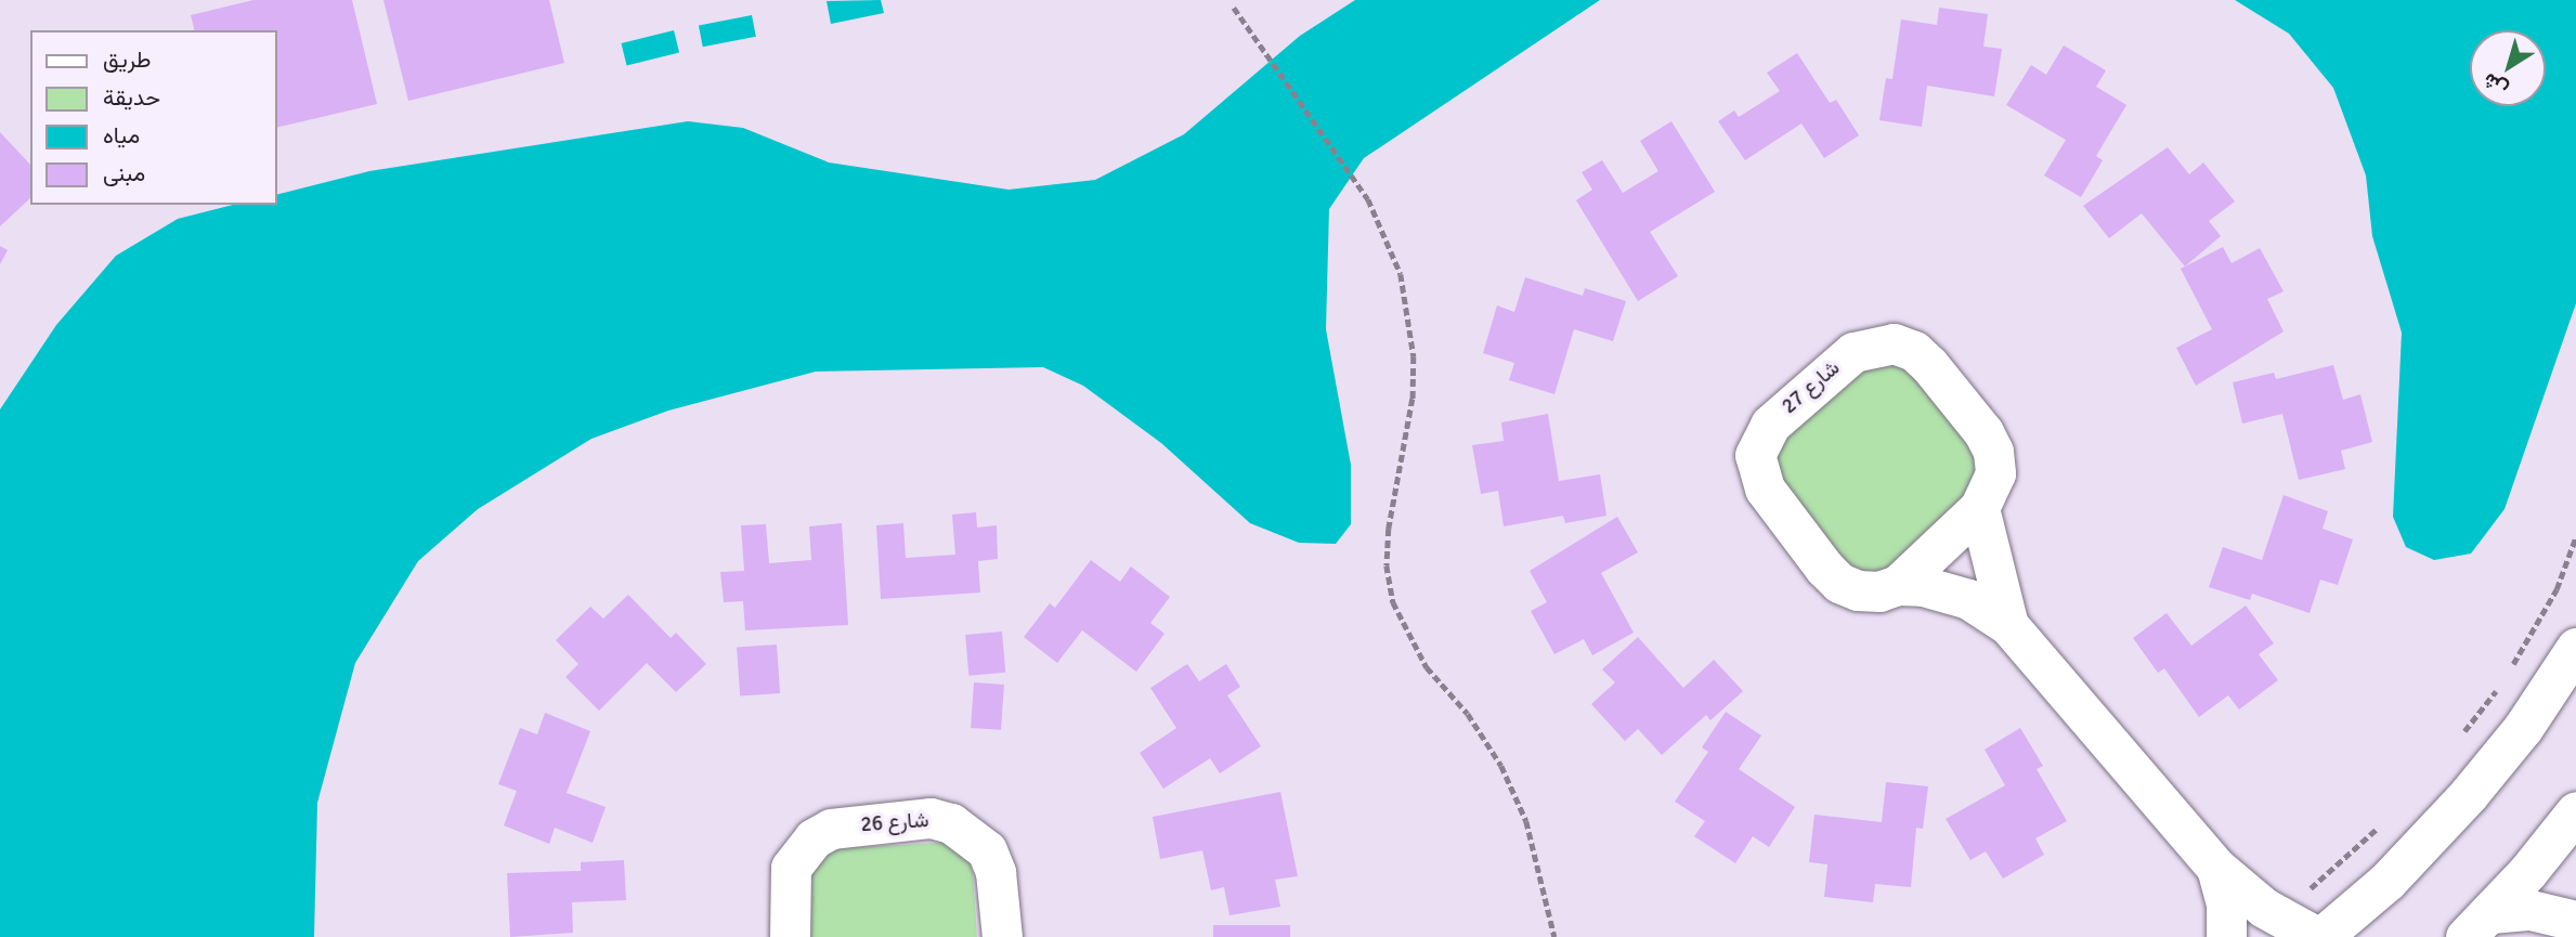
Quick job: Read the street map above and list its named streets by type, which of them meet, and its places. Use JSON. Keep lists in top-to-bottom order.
{
  "streets": {
    "street": ["شارع 27", "شارع 26"]
  },
  "legend": [
    "طريق",
    "حديقة",
    "مياه",
    "مبنى"
  ],
  "north": "bottom left"
}
